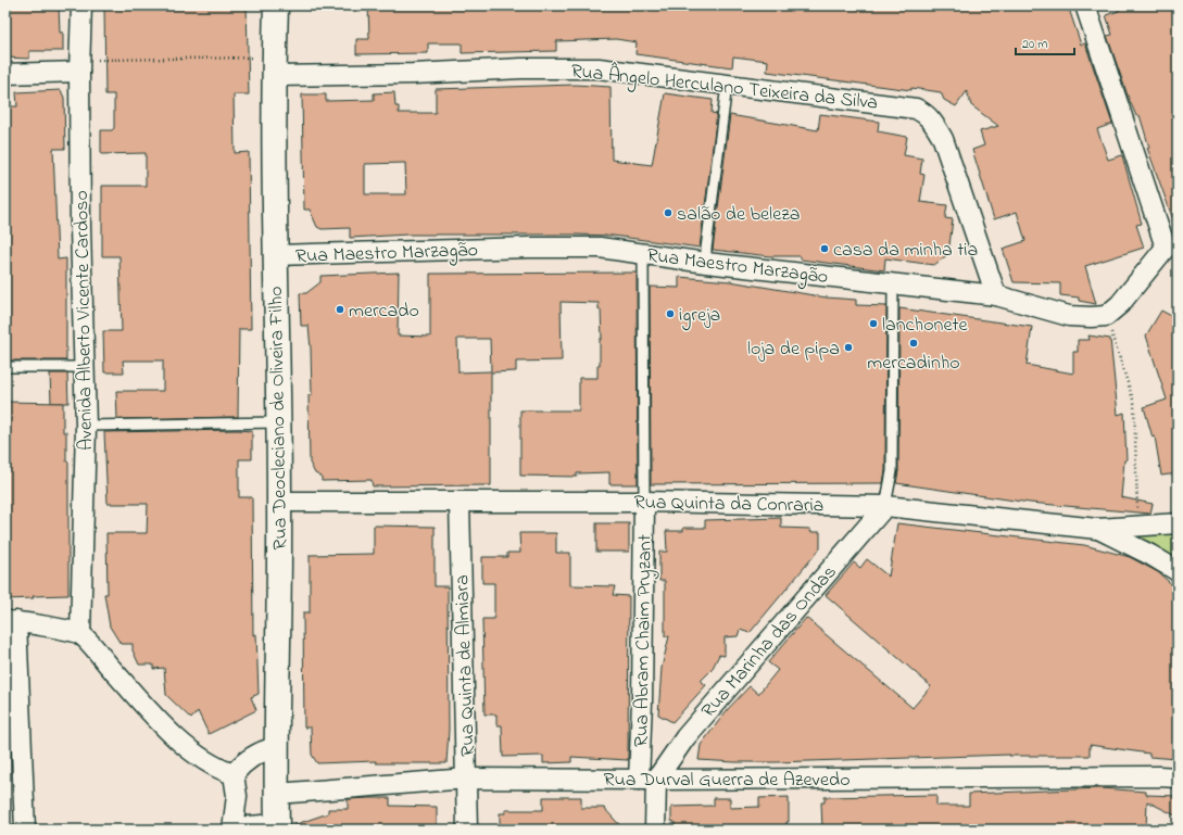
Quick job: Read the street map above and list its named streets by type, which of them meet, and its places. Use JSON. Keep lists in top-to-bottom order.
{
  "streets": {
    "street": [
      "Rua Ângelo Herculano Teixeira da Silva",
      "Rua Maestro Marzagão",
      "Avenida Alberto Vicente Cardoso",
      "Rua Deocleciano de Oliveira Filho",
      "Rua Quinta da Conraria",
      "Rua Abram Chaim Pryzant",
      "Rua Marinha das Ondas",
      "Rua Quinta de Almiara",
      "Rua Durval Guerra de Azevedo"
    ]
  },
  "crossings": [
    ["Rua Ângelo Herculano Teixeira da Silva", "Rua Maestro Marzagão"],
    ["Rua Ângelo Herculano Teixeira da Silva", "Rua Deocleciano de Oliveira Filho"],
    ["Rua Maestro Marzagão", "Rua Deocleciano de Oliveira Filho"],
    ["Rua Deocleciano de Oliveira Filho", "Rua Quinta da Conraria"],
    ["Rua Deocleciano de Oliveira Filho", "Rua Durval Guerra de Azevedo"],
    ["Rua Quinta da Conraria", "Rua Abram Chaim Pryzant"],
    ["Rua Quinta da Conraria", "Rua Marinha das Ondas"],
    ["Rua Quinta da Conraria", "Rua Quinta de Almiara"],
    ["Rua Abram Chaim Pryzant", "Rua Marinha das Ondas"],
    ["Rua Abram Chaim Pryzant", "Rua Durval Guerra de Azevedo"],
    ["Rua Marinha das Ondas", "Rua Durval Guerra de Azevedo"],
    ["Rua Quinta de Almiara", "Rua Durval Guerra de Azevedo"]
  ],
  "places": [
    "salão de beleza",
    "casa da minha tia",
    "mercado",
    "igreja",
    "lanchonete",
    "mercadinho",
    "loja de pipa"
  ],
  "scale_bar": "20 m"
}
